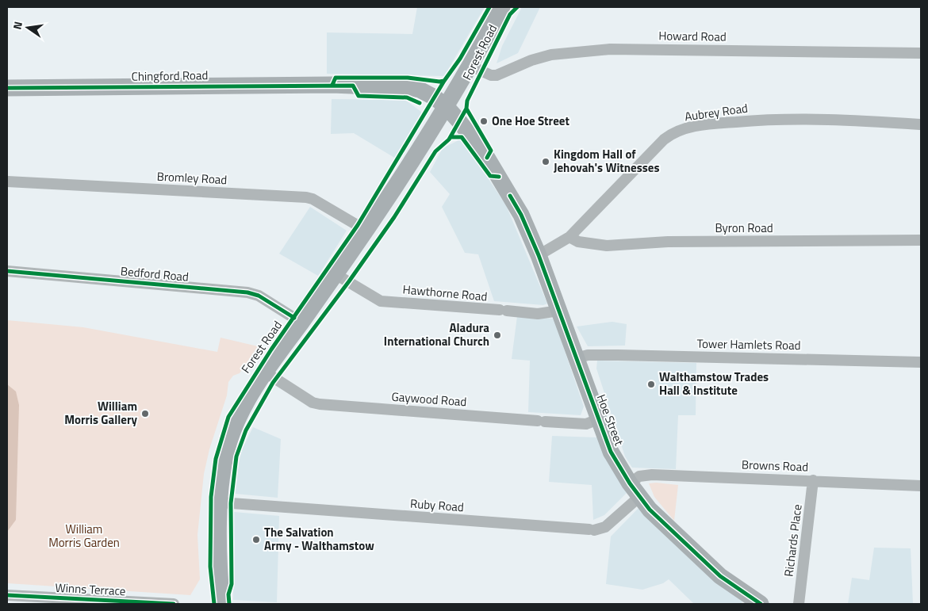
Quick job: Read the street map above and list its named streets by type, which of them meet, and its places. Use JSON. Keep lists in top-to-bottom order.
{
  "streets": {
    "main road": ["Forest Road", "Chingford Road", "Hoe Street"],
    "street": [
      "Howard Road",
      "Aubrey Road",
      "Bromley Road",
      "Byron Road",
      "Bedford Road",
      "Hawthorne Road",
      "Tower Hamlets Road",
      "Gaywood Road",
      "Browns Road",
      "Ruby Road",
      "Richards Place",
      "Winns Terrace"
    ]
  },
  "crossings": [
    ["Howard Road", "Forest Road"],
    ["Forest Road", "Chingford Road"],
    ["Forest Road", "Bromley Road"],
    ["Forest Road", "Bedford Road"],
    ["Forest Road", "Hawthorne Road"],
    ["Forest Road", "Gaywood Road"],
    ["Forest Road", "Hoe Street"],
    ["Forest Road", "Ruby Road"],
    ["Chingford Road", "Hoe Street"],
    ["Aubrey Road", "Byron Road"],
    ["Aubrey Road", "Hoe Street"],
    ["Hawthorne Road", "Hoe Street"],
    ["Tower Hamlets Road", "Hoe Street"],
    ["Gaywood Road", "Hoe Street"],
    ["Hoe Street", "Browns Road"],
    ["Hoe Street", "Ruby Road"],
    ["Browns Road", "Ruby Road"],
    ["Browns Road", "Richards Place"]
  ],
  "parks": ["William Morris Garden"],
  "places": [
    "One Hoe Street",
    "Kingdom Hall of Jehovah's Witnesses",
    "Aladura International Church",
    "Walthamstow Trades Hall & Institute",
    "William Morris Gallery",
    "The Salvation Army - Walthamstow"
  ],
  "north": "left"
}
